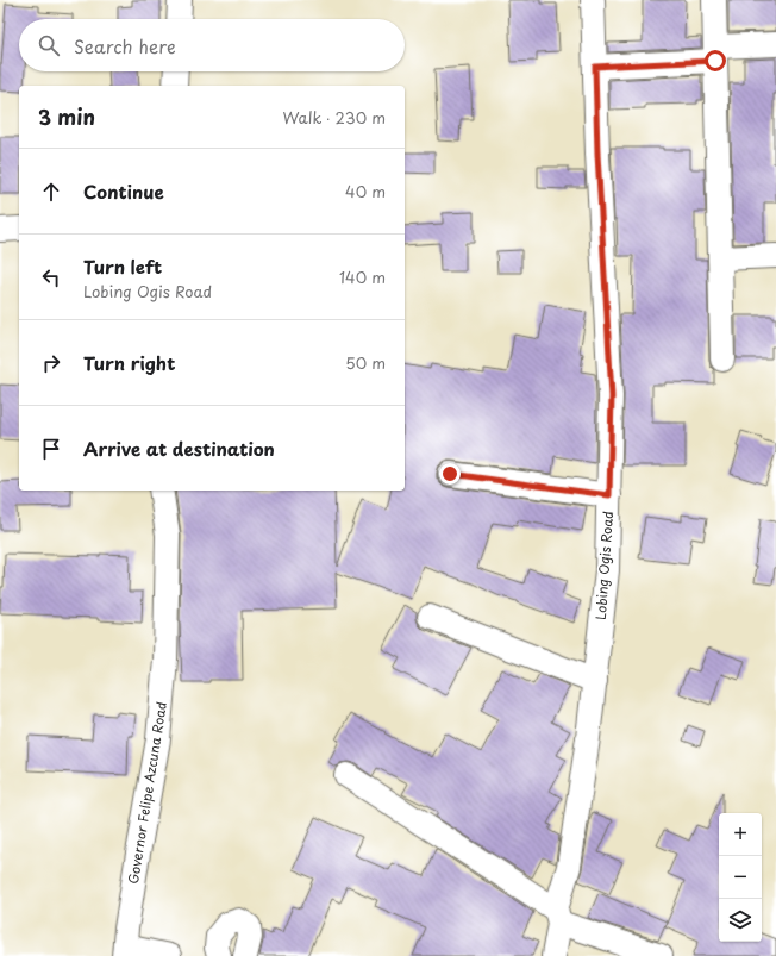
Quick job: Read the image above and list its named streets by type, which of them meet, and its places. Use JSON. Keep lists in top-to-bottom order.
{
  "streets": {
    "street": ["Lobing Ogis Road", "Governor Felipe Azcuna Road"]
  },
  "page": {
    "search": "Search here",
    "heading": ["3 min", "Walk · 230 m"],
    "list": [
      ["Continue", "40 m"],
      ["Turn left", "Lobing Ogis Road", "140 m"],
      ["Turn right", "50 m"],
      "Arrive at destination"
    ],
    "map_buttons": ["+", "−"]
  }
}
